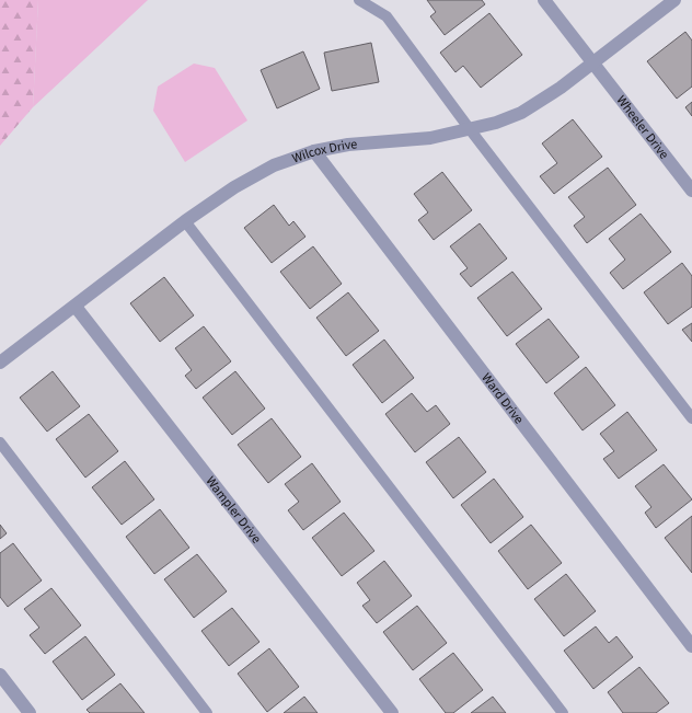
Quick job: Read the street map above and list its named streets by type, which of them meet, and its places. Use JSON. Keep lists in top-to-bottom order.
{
  "streets": {
    "street": [
      "Wheeler Drive",
      "Wilcox Drive",
      "Ward Drive",
      "Wampler Drive"
    ]
  },
  "crossings": [
    ["Wheeler Drive", "Wilcox Drive"],
    ["Wilcox Drive", "Ward Drive"],
    ["Wilcox Drive", "Wampler Drive"]
  ]
}
